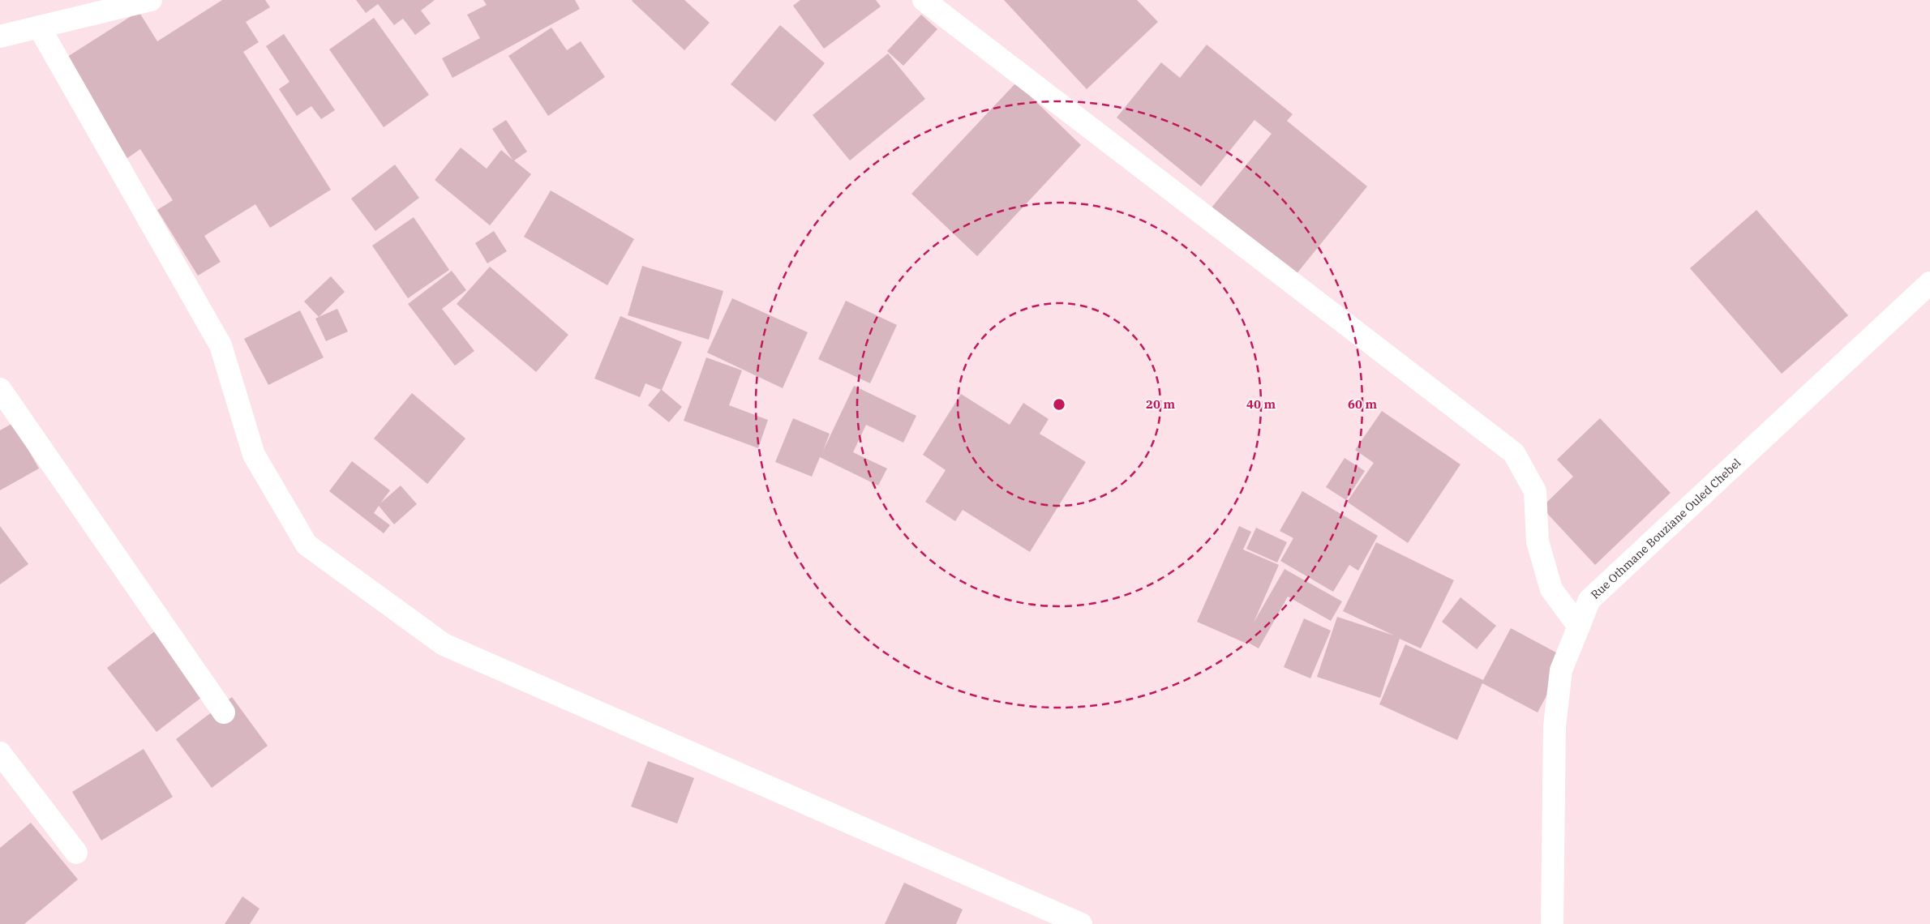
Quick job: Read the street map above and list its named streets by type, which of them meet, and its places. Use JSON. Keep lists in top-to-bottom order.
{
  "streets": {
    "street": ["Rue Othmane Bouziane Ouled Chebel"]
  },
  "rings": ["20 m", "40 m", "60 m"]
}
